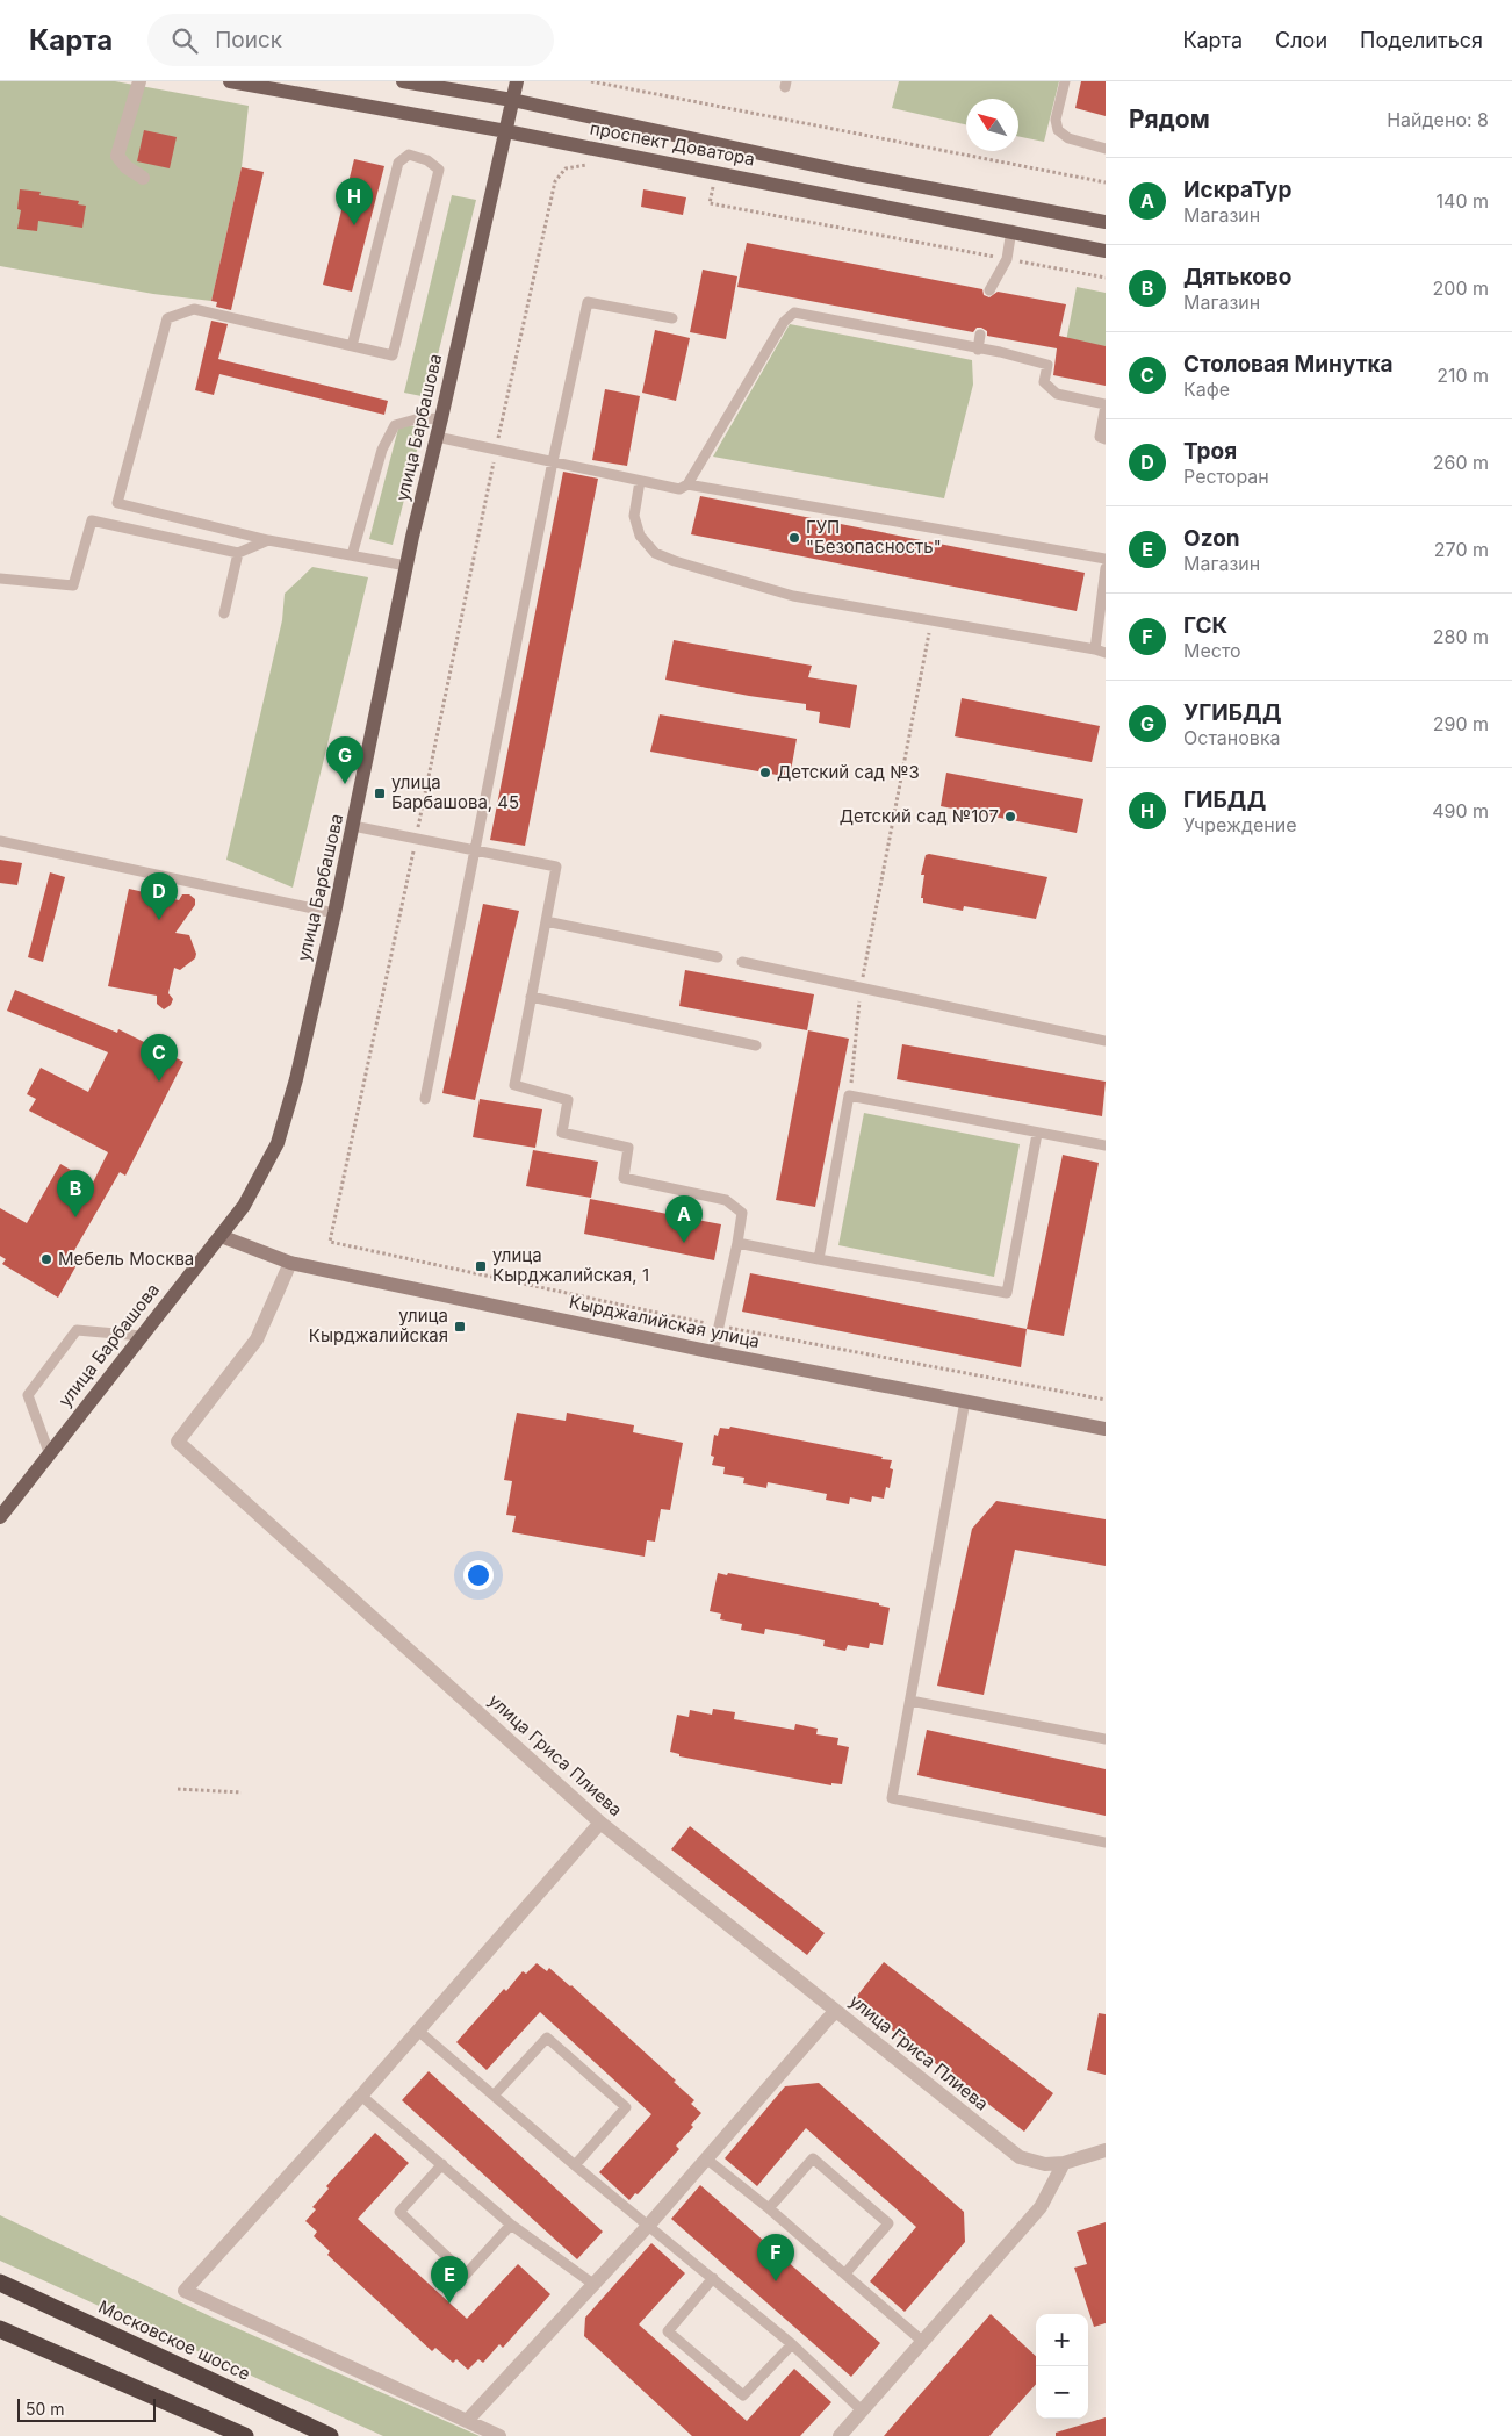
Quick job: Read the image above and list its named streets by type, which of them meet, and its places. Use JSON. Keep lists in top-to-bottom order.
{
  "streets": {
    "highway": ["Московское шоссе"],
    "main road": ["проспект Доватора", "улица Барбашова"],
    "street": ["Кырджалийская улица", "улица Гриса Плиева"]
  },
  "crossings": [
    ["проспект Доватора", "улица Барбашова"],
    ["улица Барбашова", "Кырджалийская улица"],
    ["Кырджалийская улица", "улица Гриса Плиева"]
  ],
  "places": {
    "other": [
      "ГУП \"Безопасность\"",
      "Детский сад №3",
      "Детский сад №107",
      "Мебель Москва"
    ],
    "transit": ["улица Барбашова, 45", "улица Кырджалийская, 1", "улица Кырджалийская"]
  },
  "scale_bar": "50 m",
  "north": "top left",
  "page": {
    "header": "Карта",
    "search": "Поиск",
    "nav": ["Карта", "Слои", "Поделиться"],
    "heading": ["Рядом", "Найдено: 8"],
    "list": [
      {
        "mark": "A",
        "name": "ИскраТур",
        "note": "Магазин",
        "value": "140 m"
      },
      {
        "mark": "B",
        "name": "Дятьково",
        "note": "Магазин",
        "value": "200 m"
      },
      {
        "mark": "C",
        "name": "Столовая Минутка",
        "note": "Кафе",
        "value": "210 m"
      },
      {
        "mark": "D",
        "name": "Троя",
        "note": "Ресторан",
        "value": "260 m"
      },
      {
        "mark": "E",
        "name": "Ozon",
        "note": "Магазин",
        "value": "270 m"
      },
      {
        "mark": "F",
        "name": "ГСК",
        "note": "Место",
        "value": "280 m"
      },
      {
        "mark": "G",
        "name": "УГИБДД",
        "note": "Остановка",
        "value": "290 m"
      },
      {
        "mark": "H",
        "name": "ГИБДД",
        "note": "Учреждение",
        "value": "490 m"
      }
    ],
    "pins": [
      "H",
      "G",
      "D",
      "C",
      "B",
      "A",
      "F",
      "E"
    ],
    "map_buttons": ["+", "−"],
    "scale": "50 m"
  }
}
